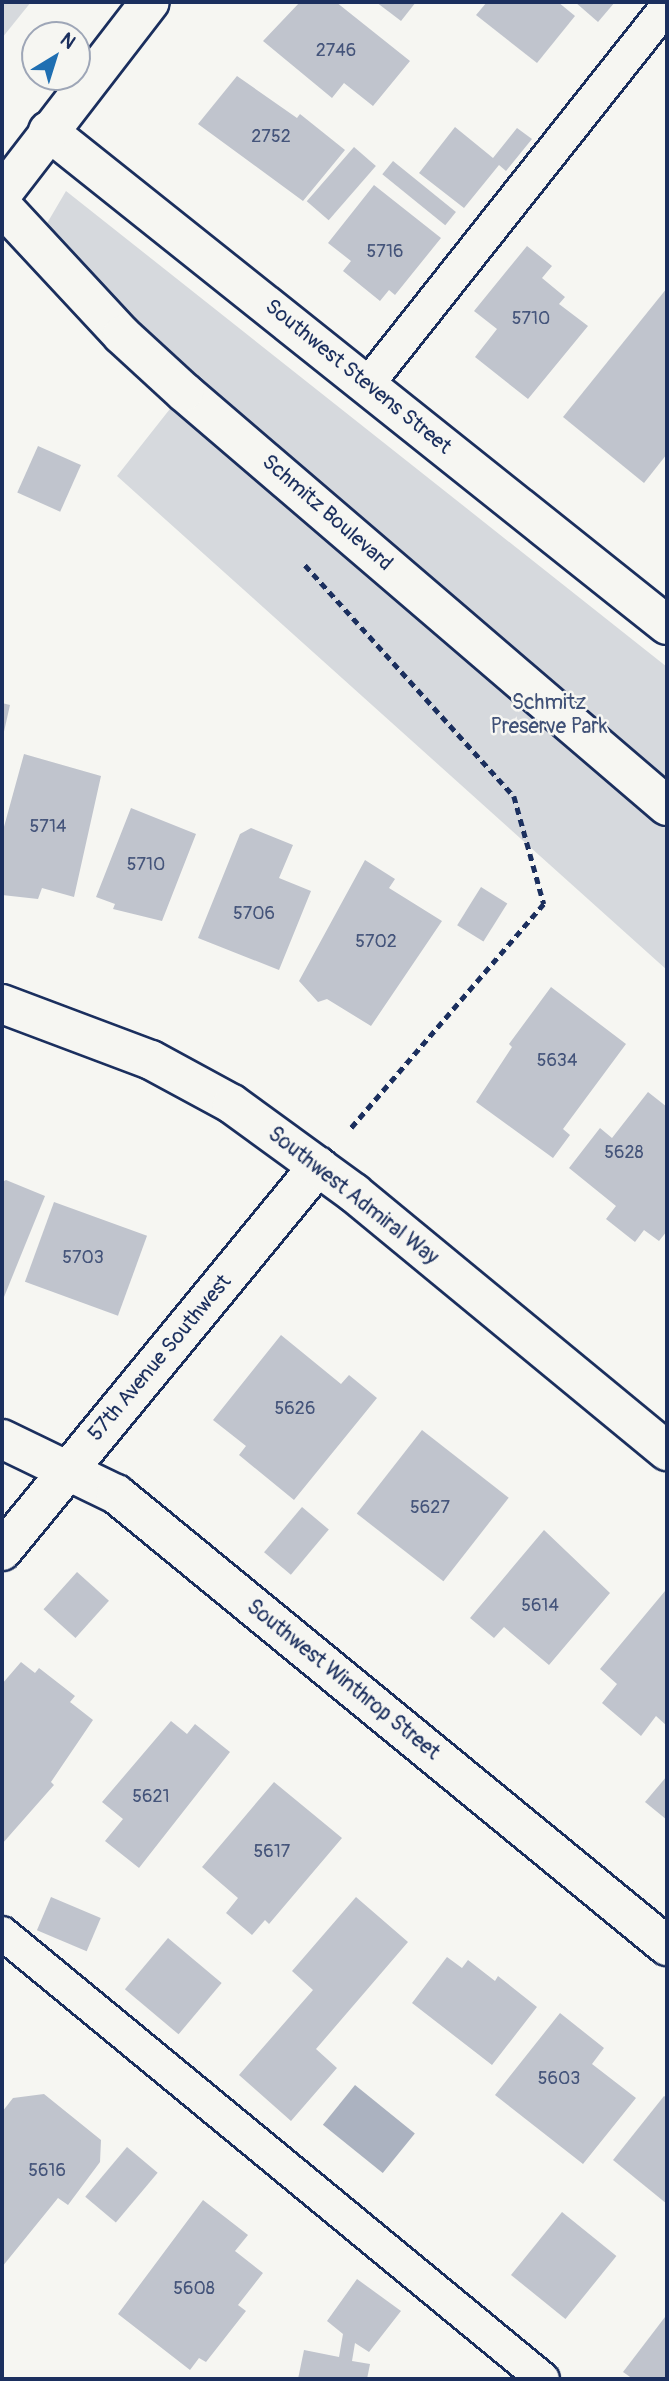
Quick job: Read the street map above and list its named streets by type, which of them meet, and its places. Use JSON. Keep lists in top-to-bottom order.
{
  "streets": {
    "street": [
      "Southwest Stevens Street",
      "Schmitz Boulevard",
      "Southwest Admiral Way",
      "57th Avenue Southwest",
      "Southwest Winthrop Street"
    ]
  },
  "crossings": [
    ["Southwest Admiral Way", "57th Avenue Southwest"],
    ["57th Avenue Southwest", "Southwest Winthrop Street"]
  ],
  "parks": ["Schmitz Preserve Park"],
  "house_numbers": [
    "2746",
    "2752",
    "5716",
    "5710",
    "5714",
    "5710",
    "5706",
    "5702",
    "5634",
    "5628",
    "5703",
    "5626",
    "5627",
    "5614",
    "5621",
    "5617",
    "5603",
    "5616",
    "5608"
  ],
  "north": "top right"
}
